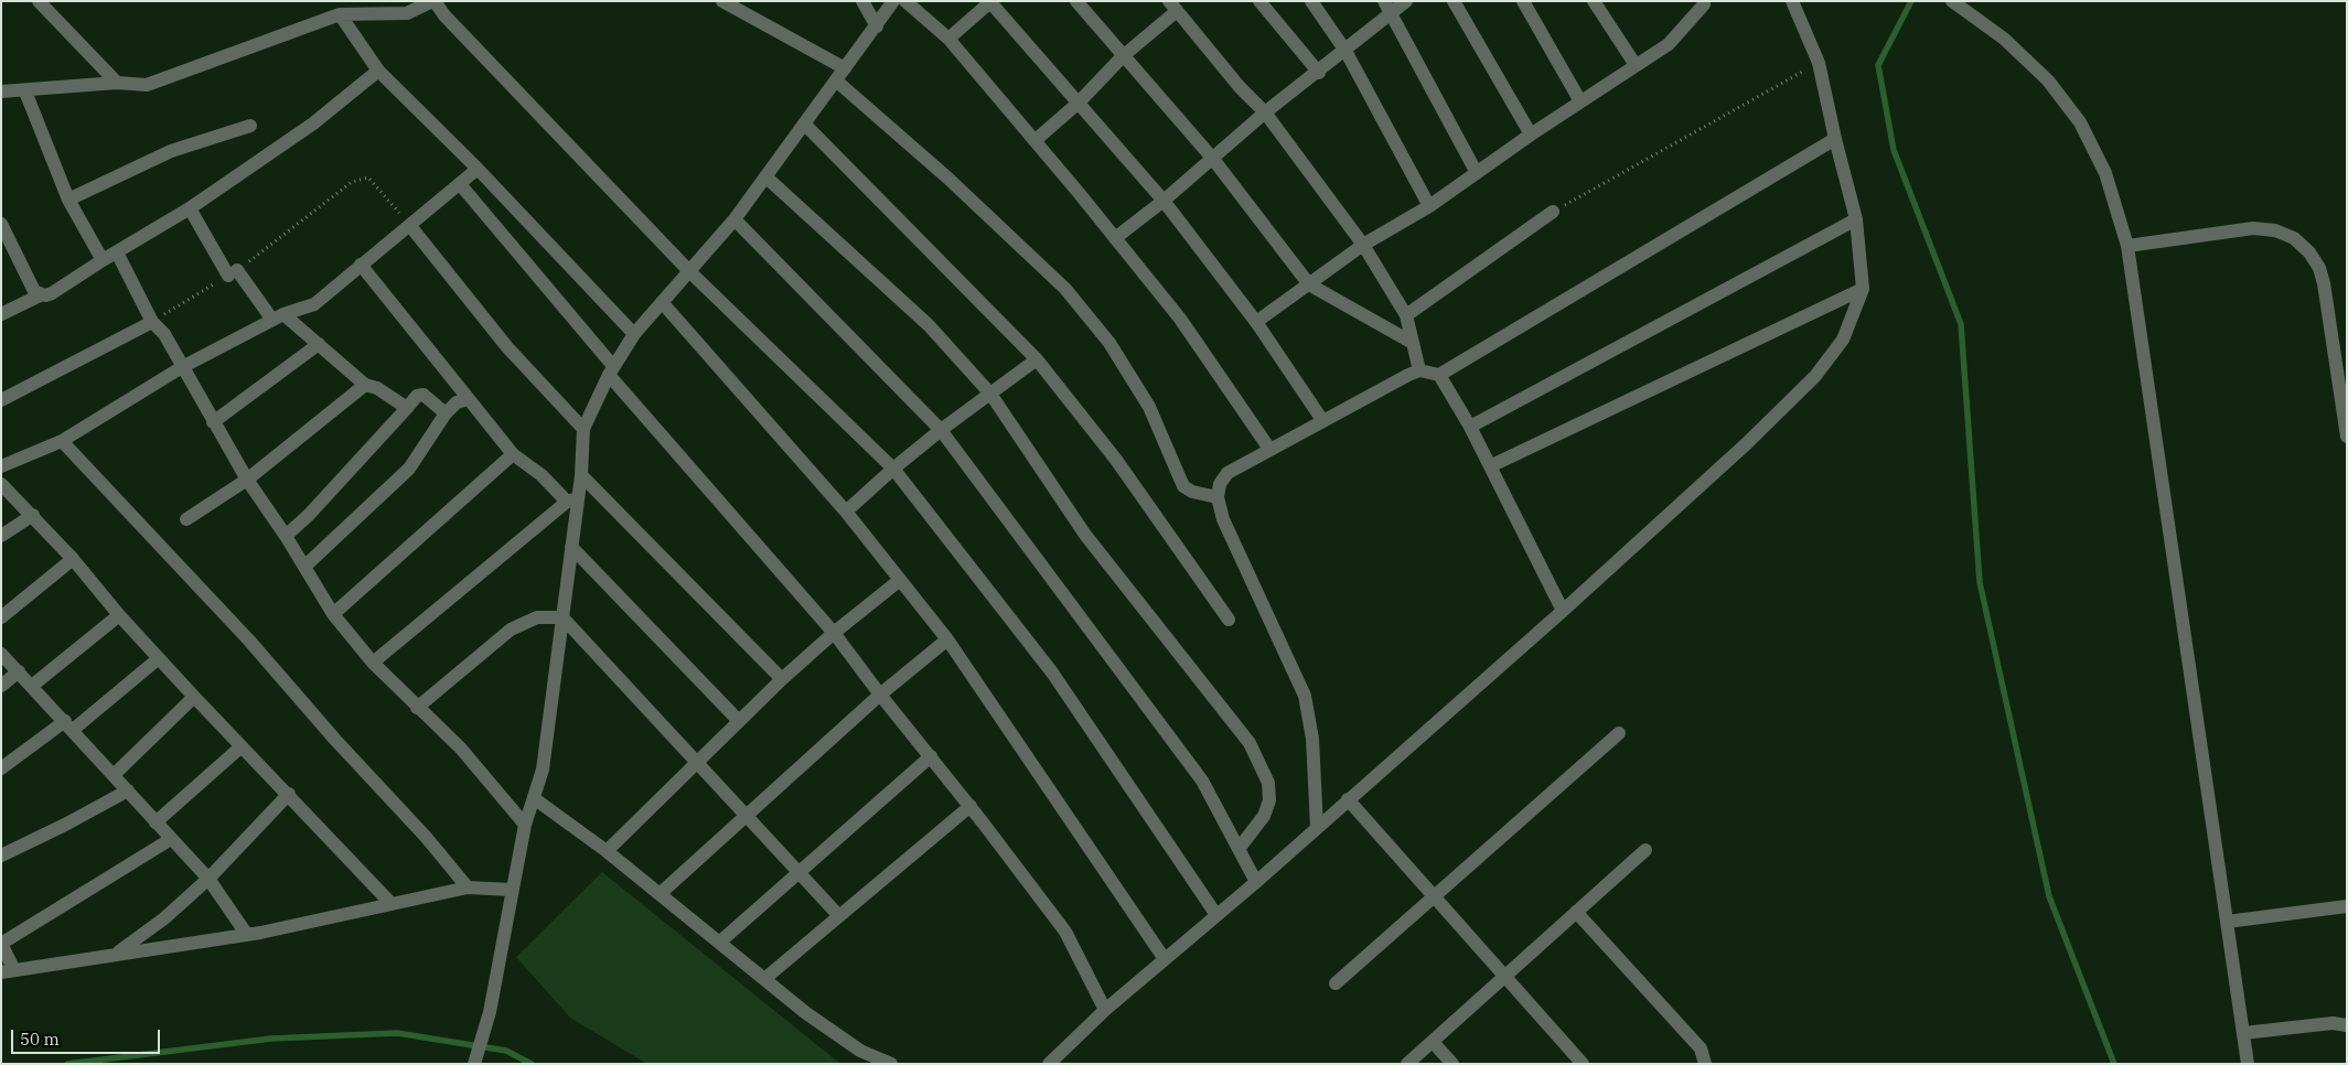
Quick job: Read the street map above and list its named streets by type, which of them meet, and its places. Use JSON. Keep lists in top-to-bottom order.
{
  "scale_bar": "50 m"
}
